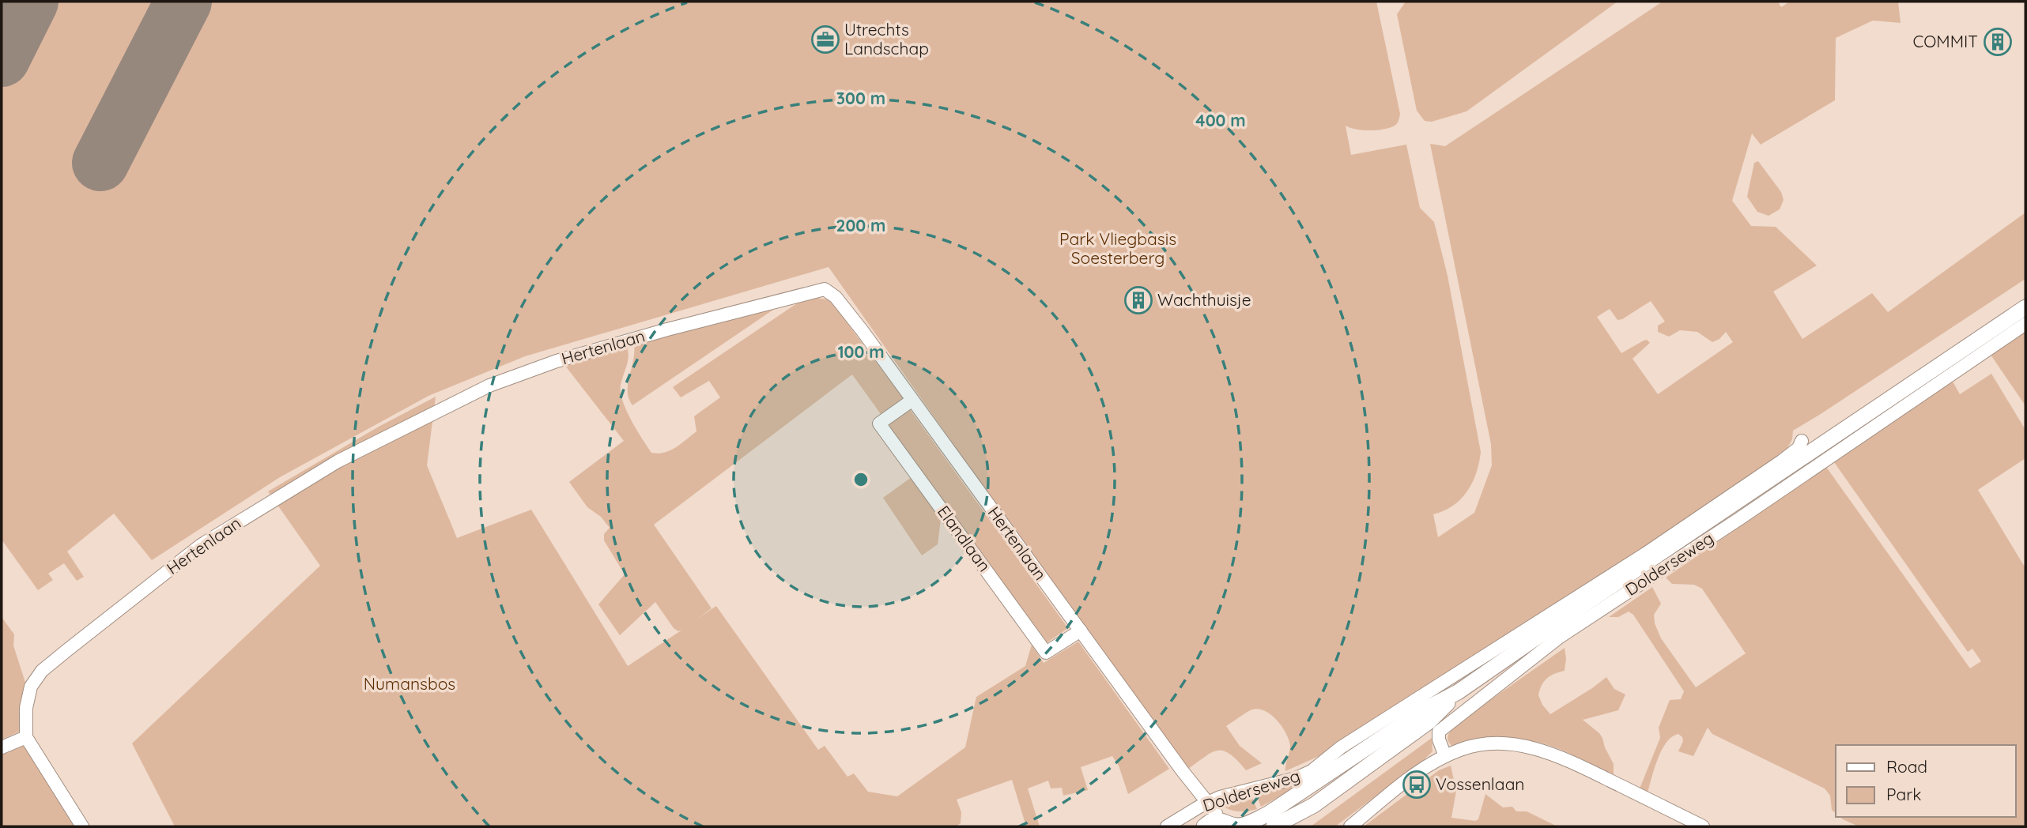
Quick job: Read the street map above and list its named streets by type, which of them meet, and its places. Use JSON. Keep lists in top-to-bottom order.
{
  "streets": {
    "main road": ["Dolderseweg"],
    "street": ["Hertenlaan", "Elandlaan"]
  },
  "crossings": [
    ["Hertenlaan", "Elandlaan"],
    ["Hertenlaan", "Dolderseweg"]
  ],
  "parks": ["Park Vliegbasis Soesterberg", "Numansbos"],
  "places": {
    "office": ["Utrechts Landschap"],
    "building": ["COMMIT", "Wachthuisje"],
    "bus stop": ["Vossenlaan"]
  },
  "legend": ["Road", "Park"],
  "rings": [
    "300 m",
    "400 m",
    "200 m",
    "100 m"
  ]
}
